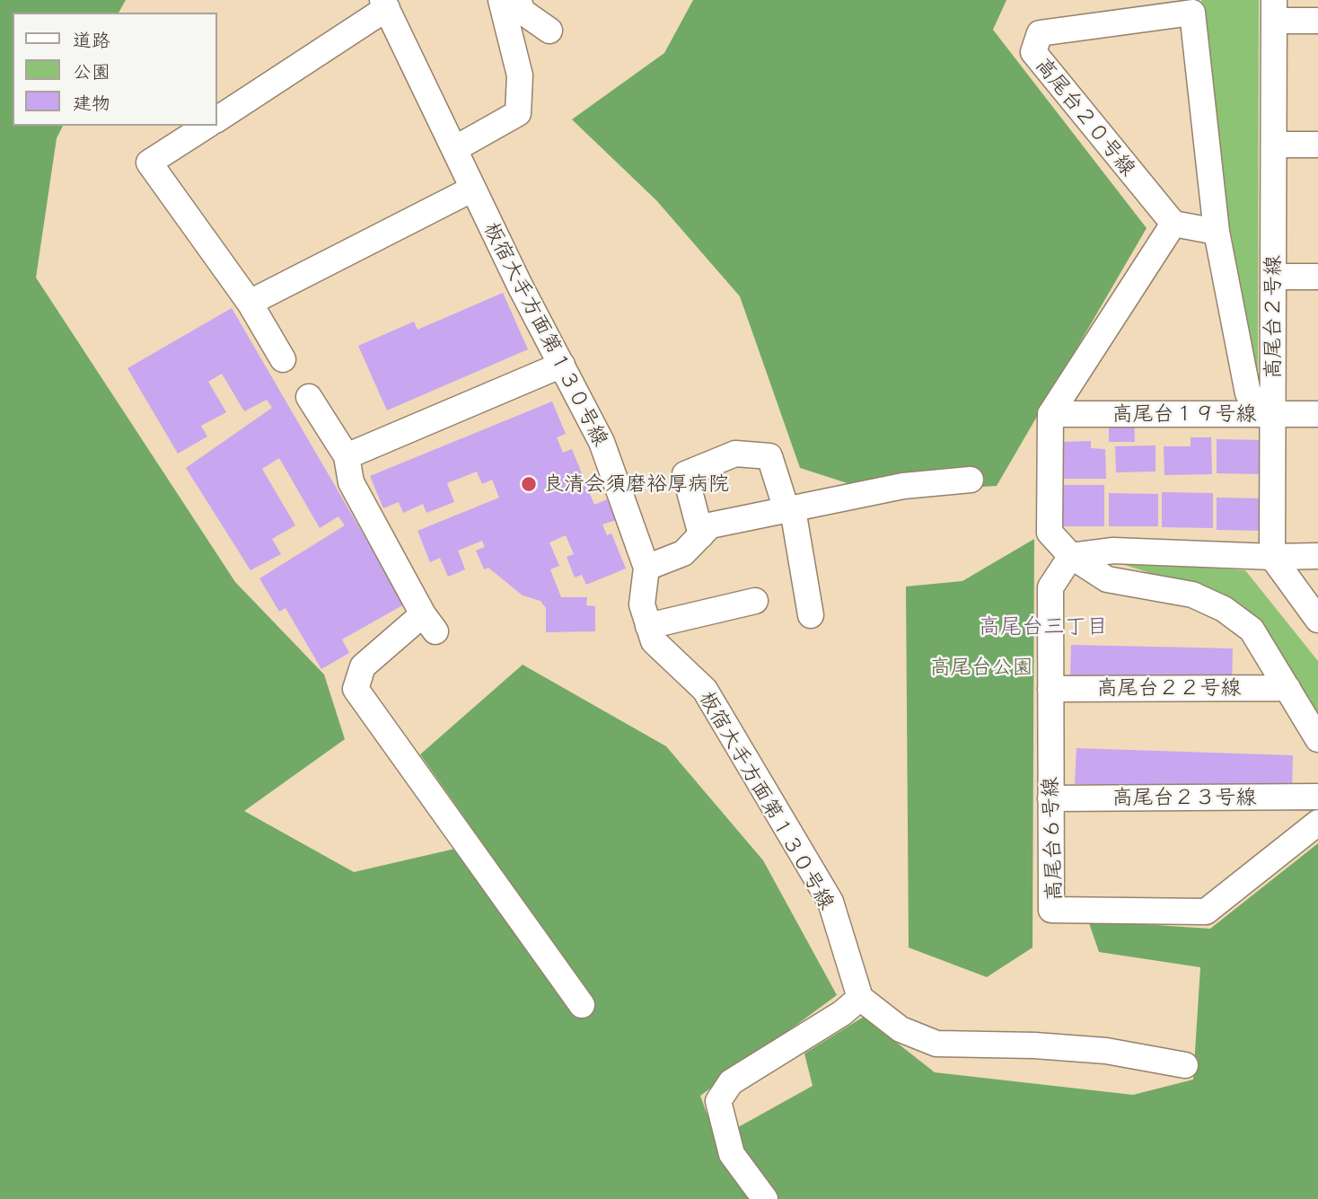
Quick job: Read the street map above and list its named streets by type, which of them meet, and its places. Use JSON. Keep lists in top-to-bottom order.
{
  "streets": {
    "street": [
      "高尾台２０号線",
      "高尾台２号線",
      "板宿大手方面第１３０号線",
      "高尾台１９号線",
      "高尾台２２号線",
      "高尾台２３号線",
      "高尾台６号線"
    ]
  },
  "crossings": [
    ["高尾台２０号線", "高尾台２号線"],
    ["高尾台２０号線", "高尾台１９号線"],
    ["高尾台２号線", "高尾台１９号線"],
    ["高尾台２２号線", "高尾台６号線"],
    ["高尾台２３号線", "高尾台６号線"]
  ],
  "districts": ["高尾台三丁目"],
  "parks": ["高尾台公園"],
  "places": ["良清会須磨裕厚病院"],
  "legend": ["道路", "公園", "建物"]
}
